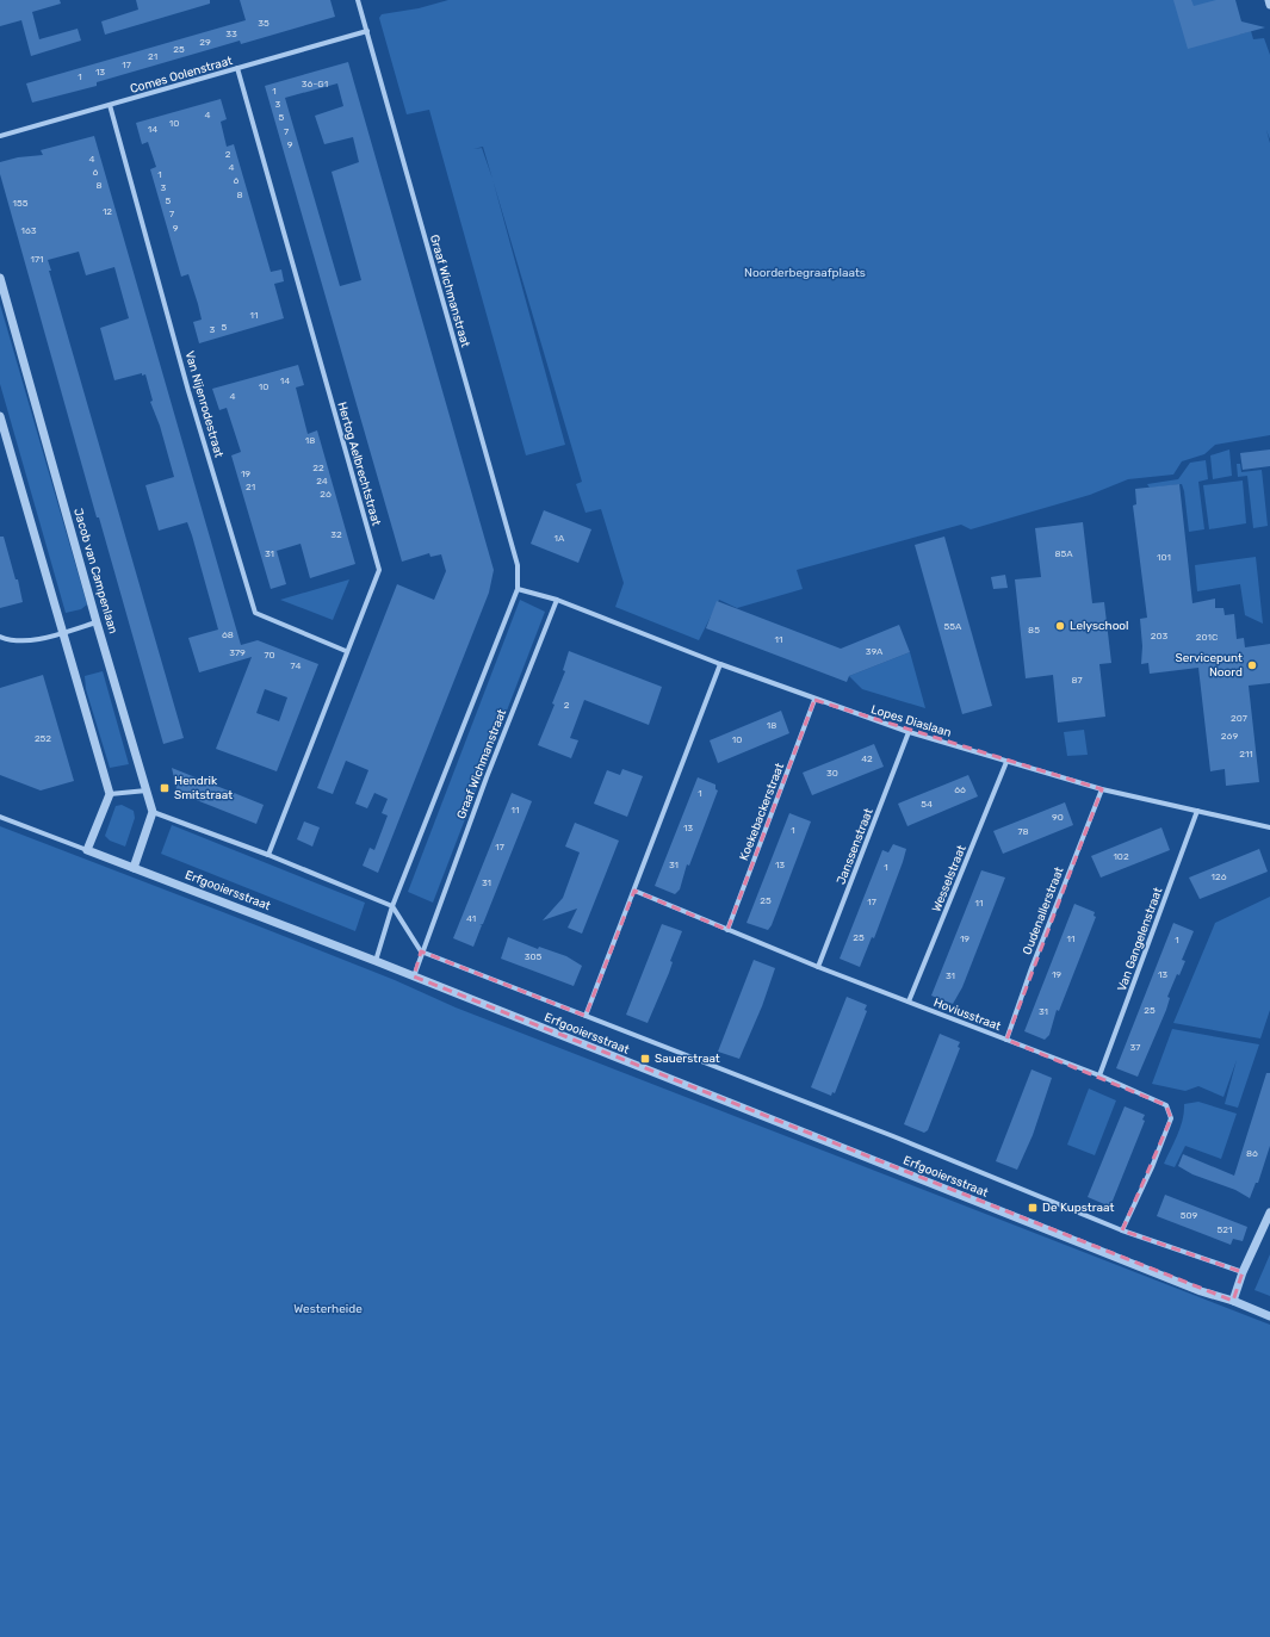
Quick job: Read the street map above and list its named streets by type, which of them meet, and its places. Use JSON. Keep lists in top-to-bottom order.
{
  "streets": {
    "street": [
      "Comes Oolenstraat",
      "Graaf Wichmanstraat",
      "Van Nijenrodestraat",
      "Hertog Aelbrechtstraat",
      "Jacob van Campenlaan",
      "Lopes Diaslaan",
      "Koekebackerstraat",
      "Janssenstraat",
      "Wesselstraat",
      "Erfgooiersstraat",
      "Oudenallerstraat",
      "Van Gangelenstraat",
      "Hoviusstraat"
    ]
  },
  "crossings": [
    ["Comes Oolenstraat", "Graaf Wichmanstraat"],
    ["Comes Oolenstraat", "Van Nijenrodestraat"],
    ["Comes Oolenstraat", "Hertog Aelbrechtstraat"],
    ["Graaf Wichmanstraat", "Lopes Diaslaan"],
    ["Graaf Wichmanstraat", "Erfgooiersstraat"],
    ["Van Nijenrodestraat", "Hertog Aelbrechtstraat"],
    ["Lopes Diaslaan", "Koekebackerstraat"],
    ["Lopes Diaslaan", "Janssenstraat"],
    ["Lopes Diaslaan", "Wesselstraat"],
    ["Lopes Diaslaan", "Oudenallerstraat"],
    ["Lopes Diaslaan", "Van Gangelenstraat"],
    ["Koekebackerstraat", "Hoviusstraat"],
    ["Janssenstraat", "Hoviusstraat"],
    ["Wesselstraat", "Hoviusstraat"],
    ["Erfgooiersstraat", "Hoviusstraat"],
    ["Oudenallerstraat", "Hoviusstraat"],
    ["Van Gangelenstraat", "Hoviusstraat"]
  ],
  "parks": ["Noorderbegraafplaats", "Westerheide"],
  "places": {
    "other": ["Lelyschool", "Servicepunt Noord"],
    "transit": ["Hendrik Smitstraat", "Sauerstraat", "De Kupstraat"]
  },
  "house_numbers": [
    "35",
    "33",
    "29",
    "25",
    "21",
    "17",
    "13",
    "1",
    "36-G1",
    "1",
    "3",
    "4",
    "5",
    "10",
    "14",
    "7",
    "9",
    "2",
    "4",
    "4",
    "6",
    "1",
    "6",
    "8",
    "3",
    "8",
    "5",
    "155",
    "12",
    "7",
    "9",
    "163",
    "171",
    "11",
    "5",
    "3",
    "14",
    "10",
    "4",
    "18",
    "22",
    "19",
    "24",
    "21",
    "26",
    "32",
    "1A",
    "31",
    "85A",
    "101",
    "55A",
    "85",
    "68",
    "203",
    "201C",
    "11",
    "39A",
    "379",
    "70",
    "74",
    "87",
    "2",
    "207",
    "18",
    "269",
    "252",
    "10",
    "211",
    "42",
    "30",
    "66",
    "1",
    "54",
    "11",
    "90",
    "13",
    "1",
    "78",
    "17",
    "102",
    "31",
    "13",
    "1",
    "126",
    "31",
    "25",
    "17",
    "11",
    "41",
    "25",
    "19",
    "11",
    "1",
    "305",
    "19",
    "13",
    "31",
    "25",
    "31",
    "37",
    "86",
    "509",
    "521"
  ]
}
